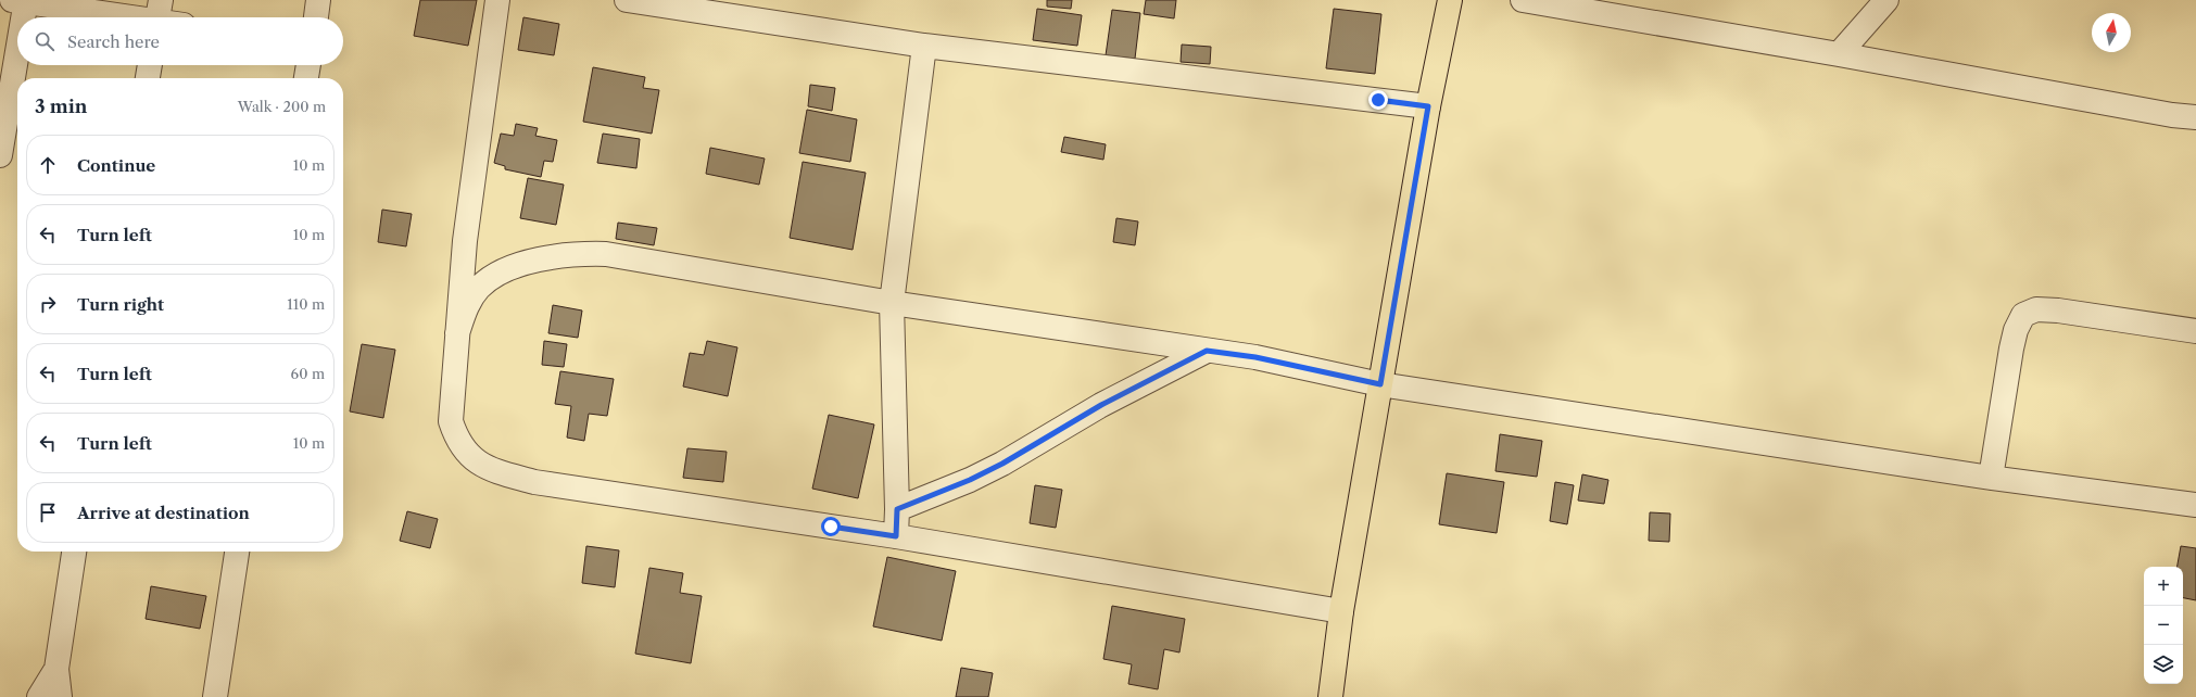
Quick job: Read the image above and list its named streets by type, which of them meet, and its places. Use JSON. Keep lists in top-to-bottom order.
{
  "north": "top",
  "page": {
    "search": "Search here",
    "heading": ["3 min", "Walk · 200 m"],
    "list": [
      ["Continue", "10 m"],
      ["Turn left", "10 m"],
      ["Turn right", "110 m"],
      ["Turn left", "60 m"],
      ["Turn left", "10 m"],
      "Arrive at destination"
    ],
    "map_buttons": ["+", "−"]
  }
}
